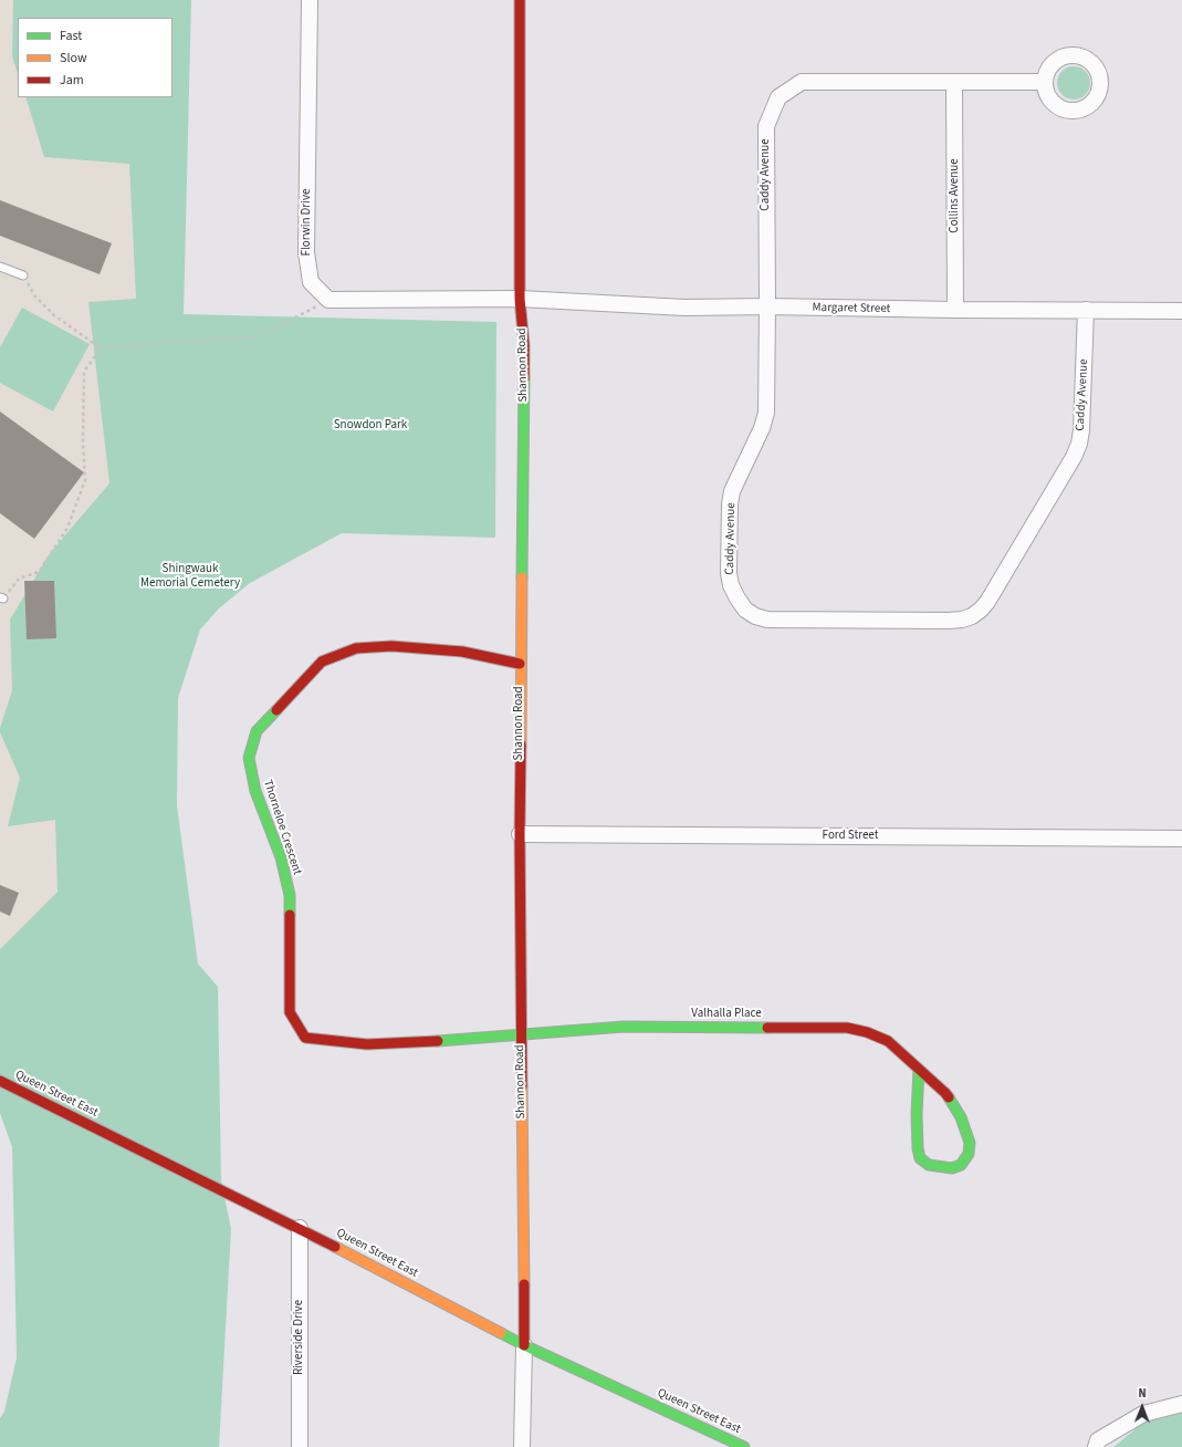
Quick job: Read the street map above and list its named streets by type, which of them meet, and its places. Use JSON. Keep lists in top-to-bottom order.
{
  "streets": {
    "street": [
      "Caddy Avenue",
      "Collins Avenue",
      "Florwin Drive",
      "Margaret Street",
      "Shannon Road",
      "Thorneloe Crescent",
      "Ford Street",
      "Valhalla Place",
      "Queen Street East",
      "Riverside Drive"
    ]
  },
  "crossings": [
    ["Caddy Avenue", "Collins Avenue"],
    ["Caddy Avenue", "Margaret Street"],
    ["Collins Avenue", "Margaret Street"],
    ["Margaret Street", "Shannon Road"],
    ["Shannon Road", "Thorneloe Crescent"],
    ["Shannon Road", "Ford Street"],
    ["Shannon Road", "Valhalla Place"],
    ["Shannon Road", "Queen Street East"],
    ["Thorneloe Crescent", "Valhalla Place"],
    ["Queen Street East", "Riverside Drive"]
  ],
  "parks": ["Snowdon Park", "Shingwauk Memorial Cemetery"],
  "legend": ["Fast", "Slow", "Jam"],
  "north": "top"
}
